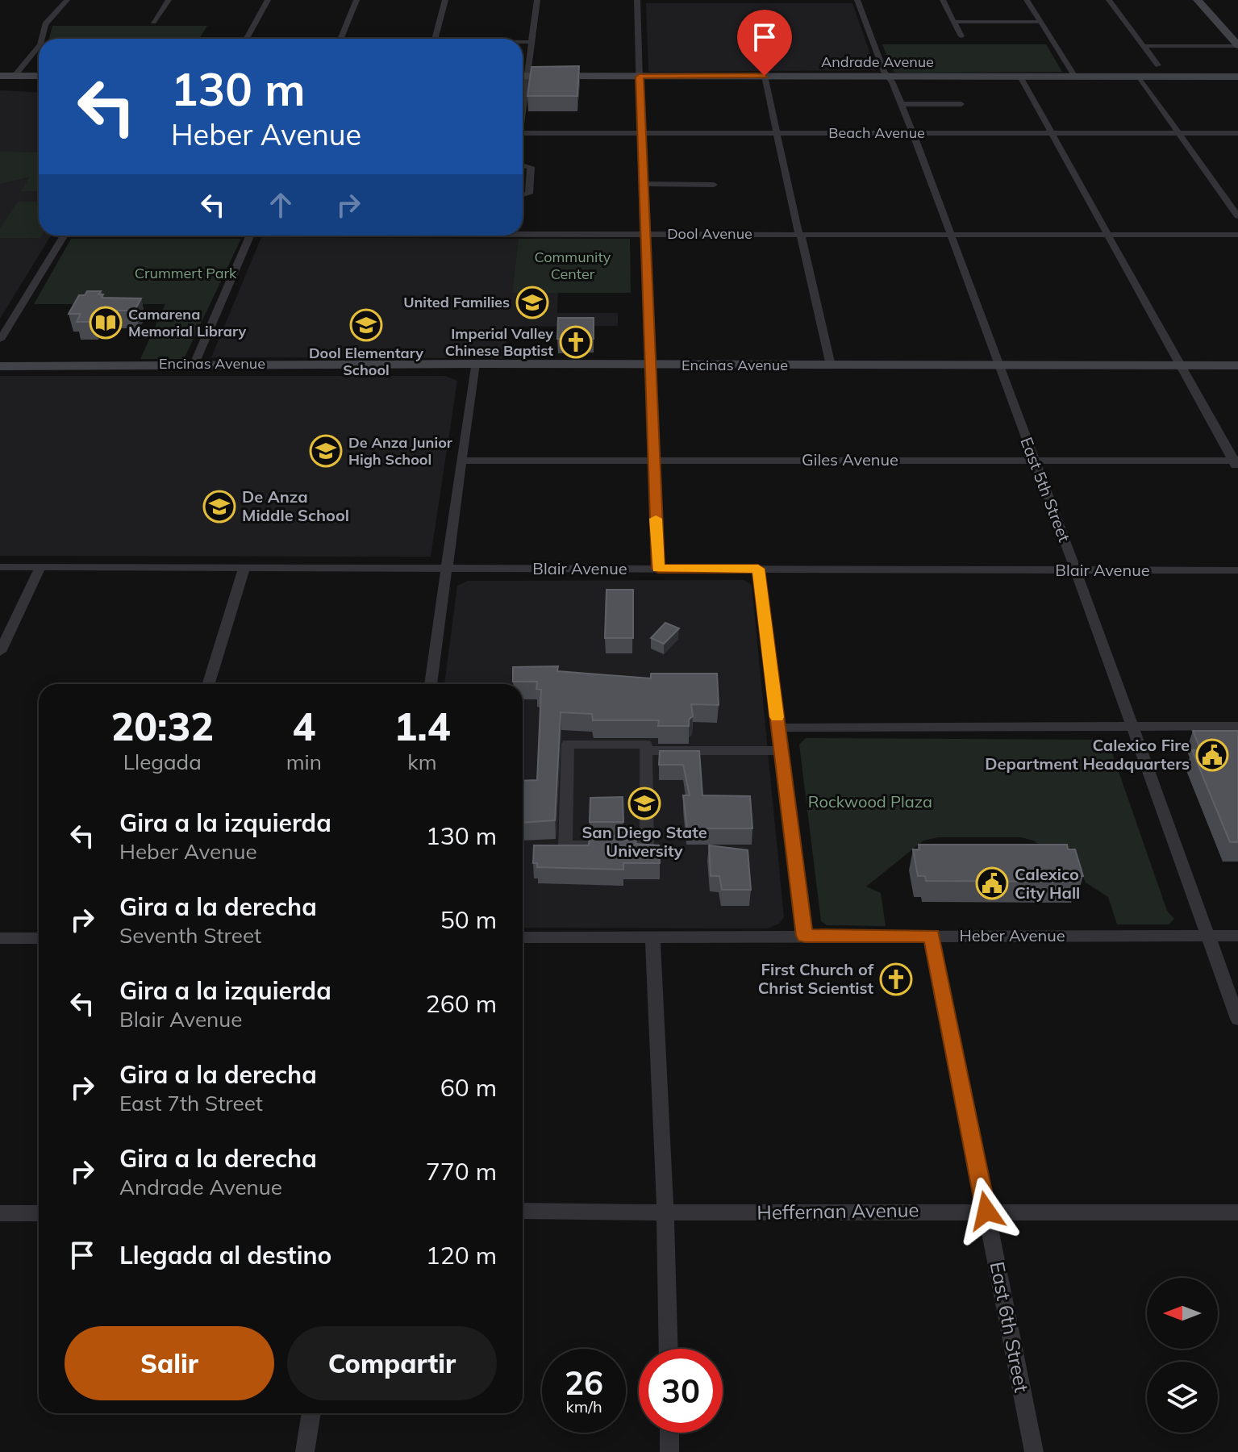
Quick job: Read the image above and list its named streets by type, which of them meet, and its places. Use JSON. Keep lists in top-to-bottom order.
{
  "streets": {
    "street": [
      "Andrade Avenue",
      "Beach Avenue",
      "Dool Avenue",
      "Encinas Avenue",
      "Giles Avenue",
      "East 5th Street",
      "Blair Avenue",
      "Heber Avenue",
      "Heffernan Avenue",
      "East 6th Street"
    ]
  },
  "crossings": [
    ["Andrade Avenue", "East 5th Street"],
    ["Beach Avenue", "East 5th Street"],
    ["Dool Avenue", "East 5th Street"],
    ["Encinas Avenue", "East 5th Street"],
    ["Giles Avenue", "East 5th Street"],
    ["East 5th Street", "Blair Avenue"],
    ["East 5th Street", "Heber Avenue"],
    ["Heber Avenue", "East 6th Street"],
    ["Heffernan Avenue", "East 6th Street"]
  ],
  "parks": ["Community Center", "Crummert Park", "Rockwood Plaza"],
  "places": {
    "school or university": [
      "United Families",
      "Dool Elementary School",
      "De Anza Junior High School",
      "De Anza Middle School",
      "San Diego State University"
    ],
    "library": ["Camarena Memorial Library"],
    "church": ["Imperial Valley Chinese Baptist", "First Church of Christ Scientist"],
    "public building": ["Calexico Fire Department Headquarters", "Calexico City Hall"]
  },
  "north": "left",
  "page": {
    "turn": ["130 m", "Heber Avenue"],
    "eta": [
      "20:32",
      "Llegada",
      "4",
      "min",
      "1.4",
      "km"
    ],
    "list": [
      {
        "name": "Gira a la izquierda",
        "note": "Heber Avenue",
        "value": "130 m"
      },
      {
        "name": "Gira a la derecha",
        "note": "Seventh Street",
        "value": "50 m"
      },
      {
        "name": "Gira a la izquierda",
        "note": "Blair Avenue",
        "value": "260 m"
      },
      {
        "name": "Gira a la derecha",
        "note": "East 7th Street",
        "value": "60 m"
      },
      {
        "name": "Gira a la derecha",
        "note": "Andrade Avenue",
        "value": "770 m"
      },
      {
        "name": "Llegada al destino",
        "value": "120 m"
      }
    ],
    "buttons": ["Salir", "Compartir"],
    "speed": "26 km/h",
    "limit": "30"
  }
}
